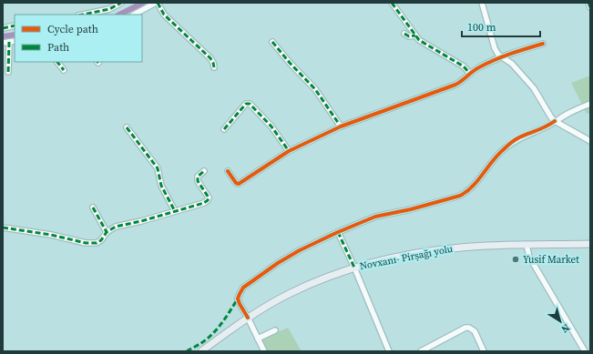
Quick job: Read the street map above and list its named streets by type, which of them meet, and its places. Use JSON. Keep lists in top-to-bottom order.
{
  "streets": {
    "main road": ["Novxanı- Pirşağı yolu"]
  },
  "places": ["Yusif Market"],
  "legend": ["Cycle path", "Path"],
  "scale_bar": "100 m",
  "north": "bottom right"
}
